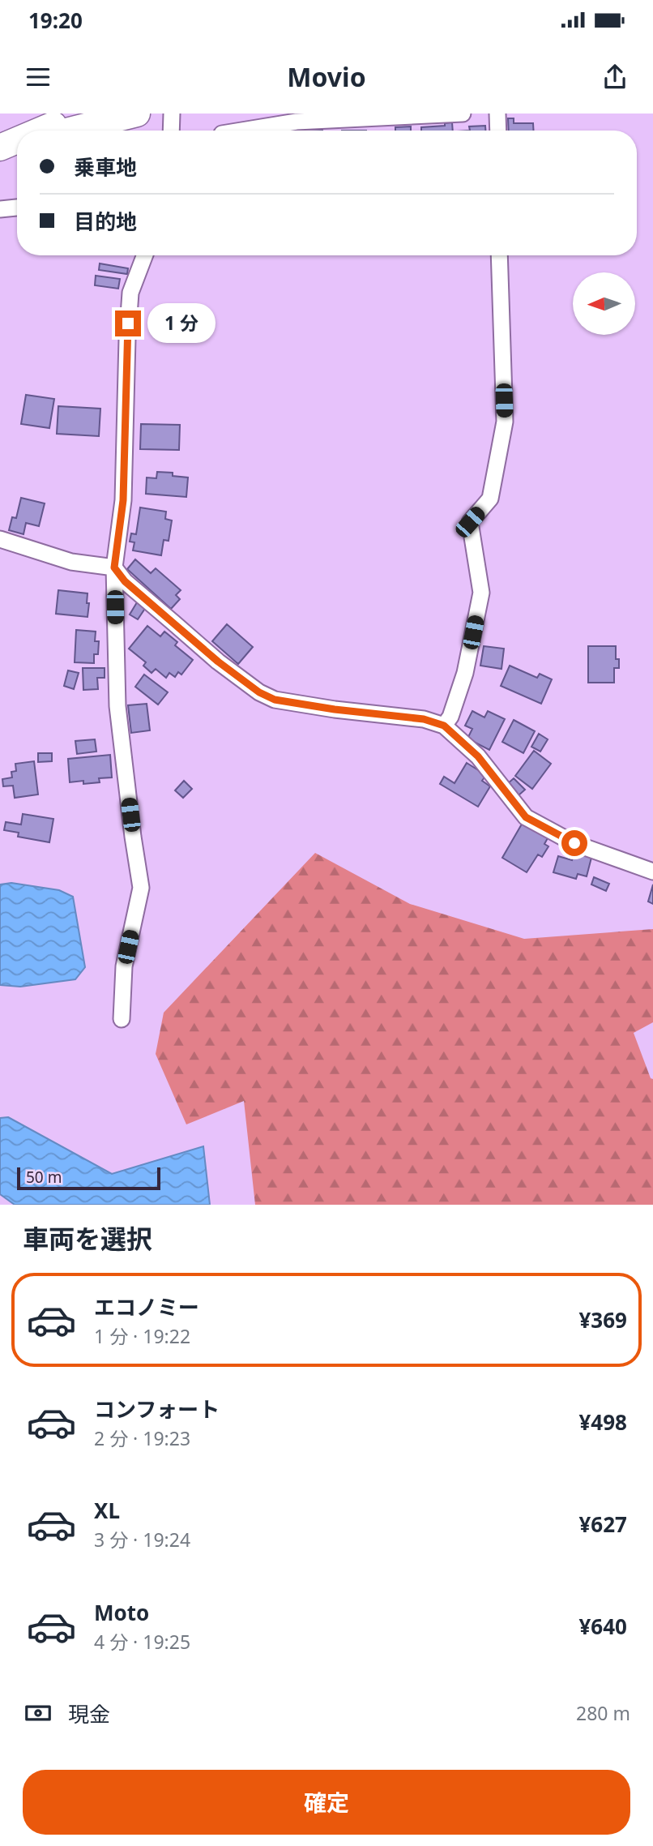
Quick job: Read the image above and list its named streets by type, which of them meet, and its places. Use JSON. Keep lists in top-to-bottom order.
{
  "scale_bar": "50 m",
  "north": "left",
  "page": {
    "status": "19:20",
    "header": "Movio",
    "banner": ["乗車地", "目的地"],
    "bubble": "1 分",
    "scale": "50 m",
    "heading": "車両を選択",
    "list": [
      {
        "name": "エコノミー",
        "note": "1 分 · 19:22",
        "value": "¥369"
      },
      {
        "name": "コンフォート",
        "note": "2 分 · 19:23",
        "value": "¥498"
      },
      {
        "name": "XL",
        "note": "3 分 · 19:24",
        "value": "¥627"
      },
      {
        "name": "Moto",
        "note": "4 分 · 19:25",
        "value": "¥640"
      }
    ],
    "pay": ["現金", "280 m"],
    "buttons": "確定"
  }
}
